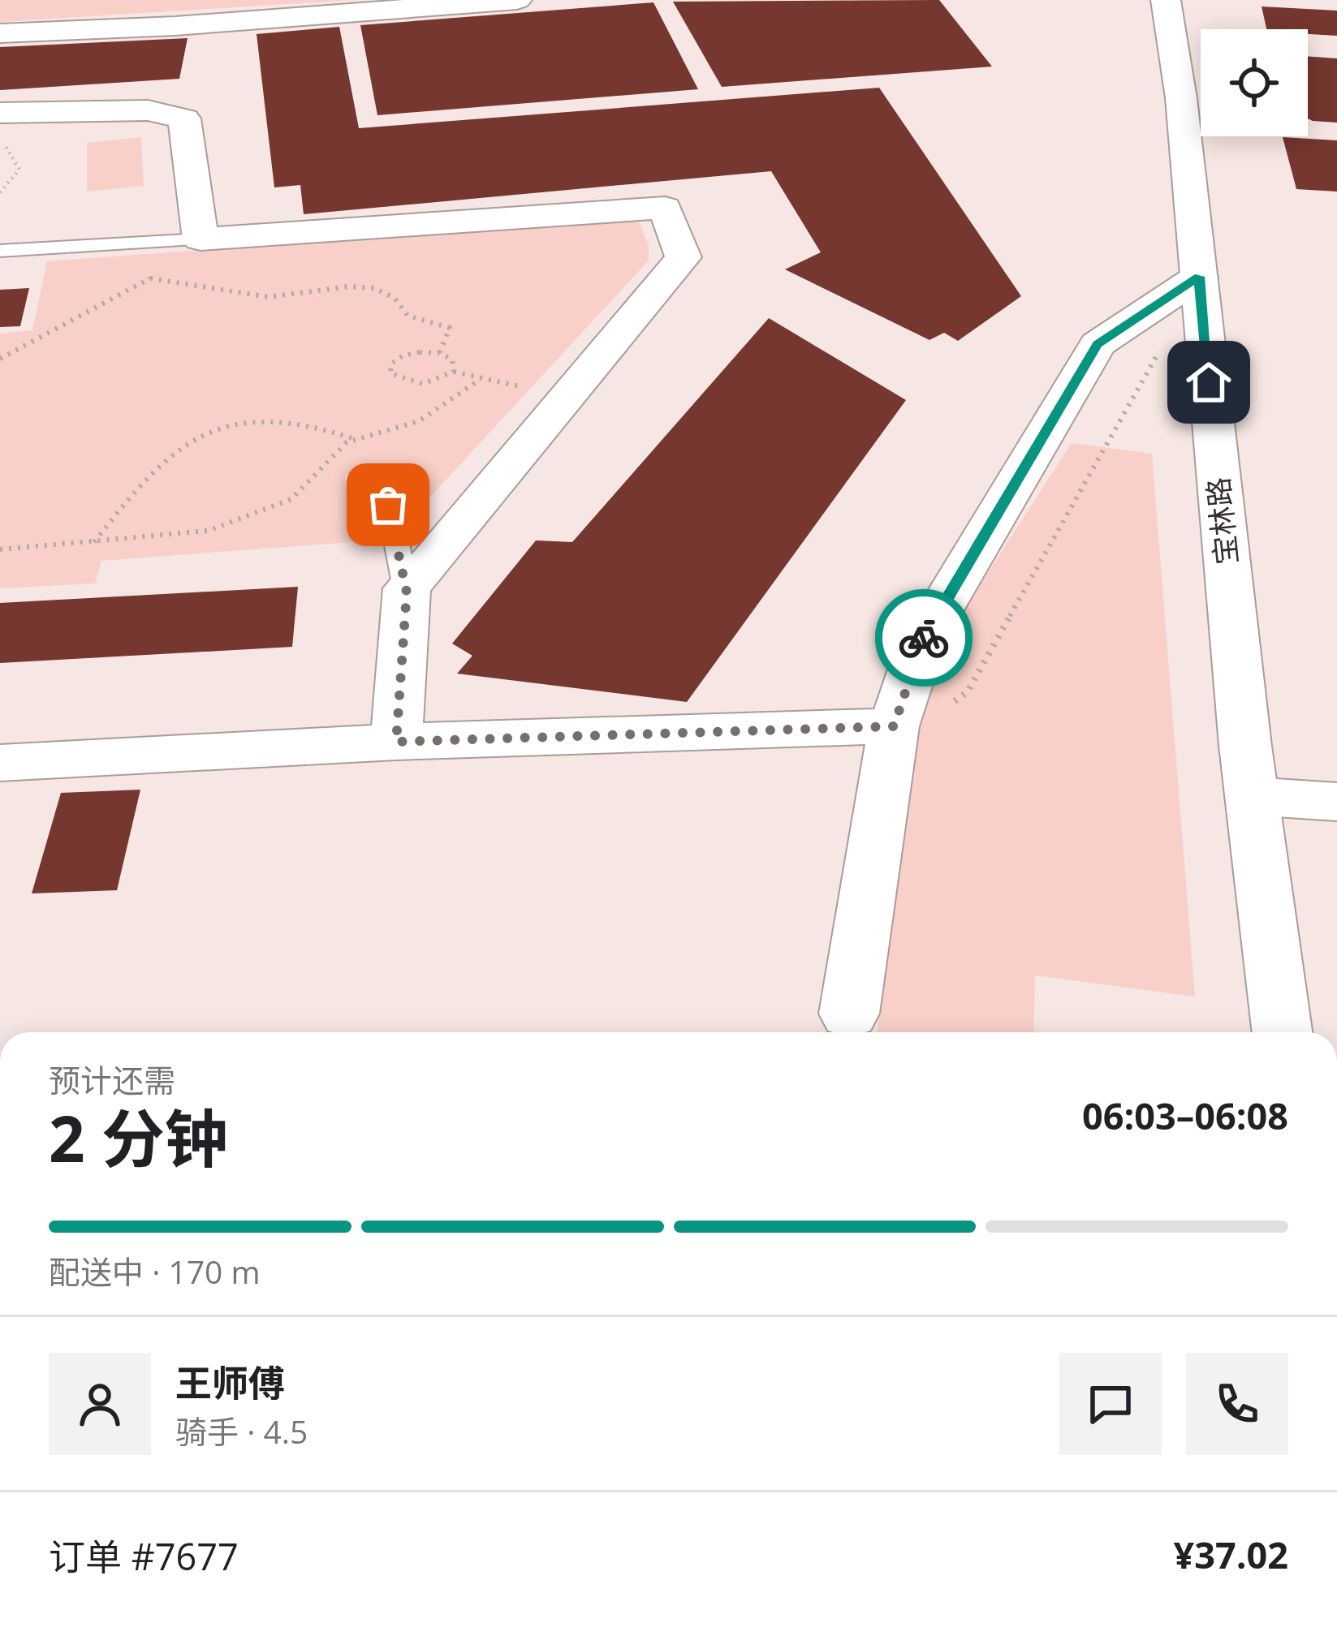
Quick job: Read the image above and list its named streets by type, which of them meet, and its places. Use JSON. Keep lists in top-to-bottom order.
{
  "streets": {
    "street": ["宝林路"]
  },
  "page": {
    "heading": ["2 分钟", "预计还需", "06:03–06:08"],
    "panel": [
      "王师傅",
      "骑手 · 4.5",
      "订单 #7677",
      "¥37.02"
    ],
    "bar": "配送中 · 170 m"
  }
}
